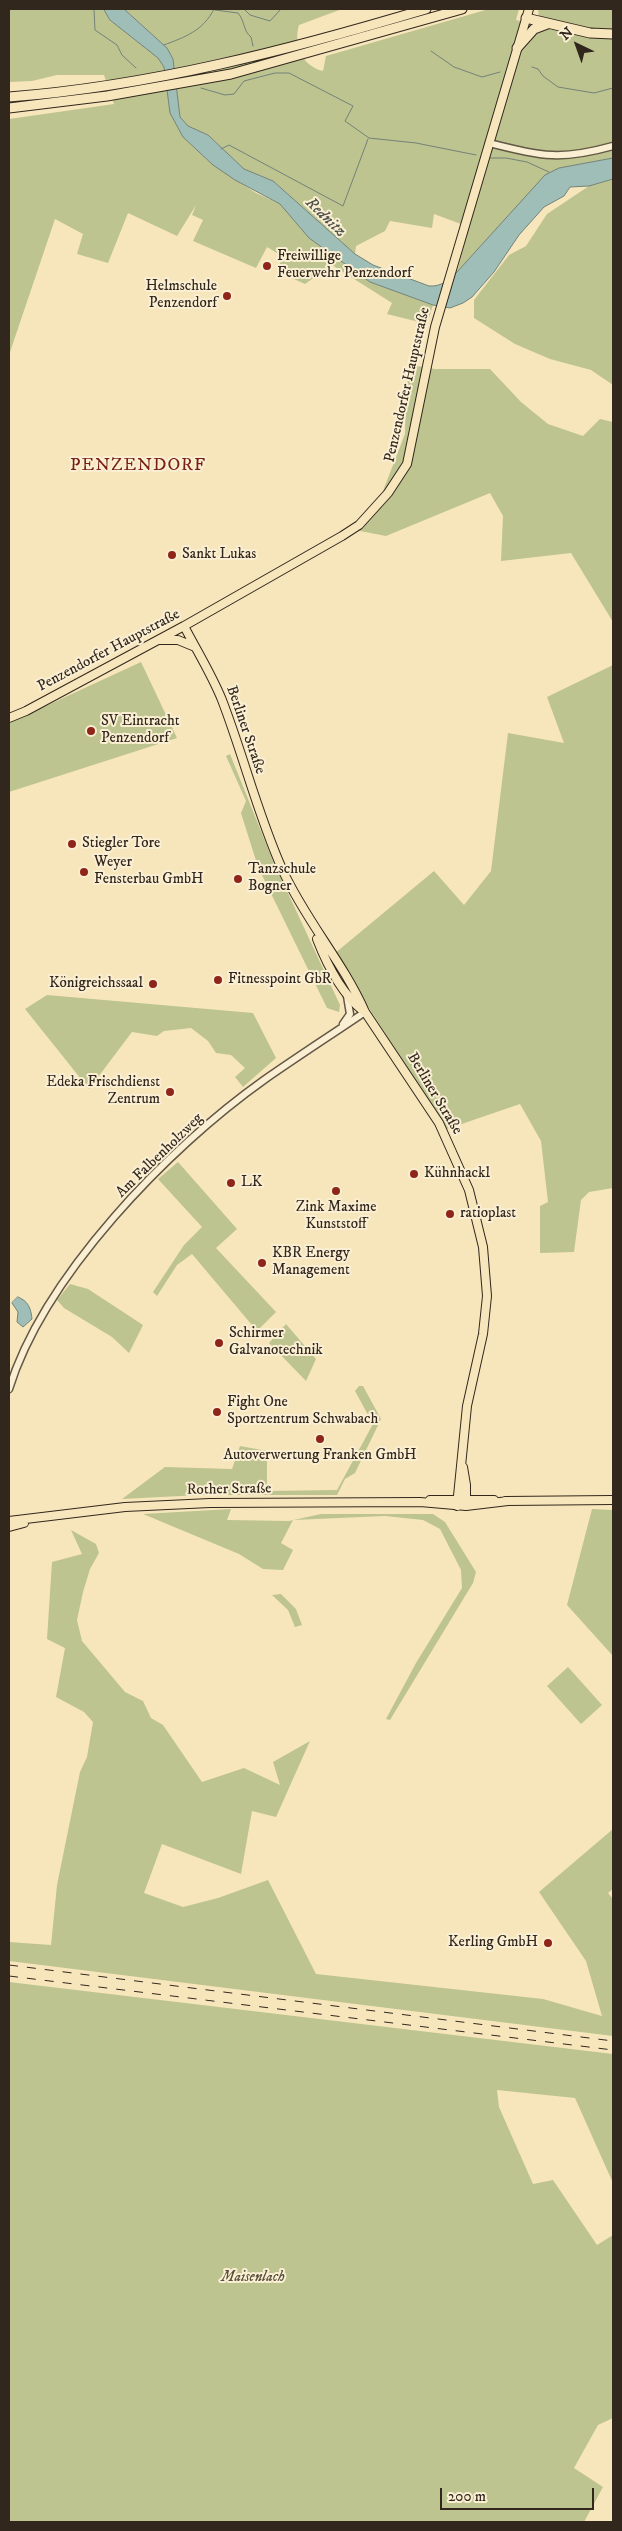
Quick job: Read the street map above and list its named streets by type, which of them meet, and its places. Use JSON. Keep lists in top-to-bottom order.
{
  "streets": {
    "main road": ["Penzendorfer Hauptstraße", "Berliner Straße", "Rother Straße"],
    "street": ["Am Falbenholzweg"]
  },
  "crossings": [
    ["Penzendorfer Hauptstraße", "Berliner Straße"],
    ["Berliner Straße", "Am Falbenholzweg"],
    ["Berliner Straße", "Rother Straße"]
  ],
  "districts": ["PENZENDORF"],
  "water": ["Rednitz"],
  "parks": ["Maisenlach"],
  "places": [
    "Freiwillige Feuerwehr Penzendorf",
    "Helmschule Penzendorf",
    "Sankt Lukas",
    "SV Eintracht Penzendorf",
    "Stiegler Tore",
    "Weyer Fensterbau GmbH",
    "Tanzschule Bogner",
    "Fitnesspoint GbR",
    "Königreichssaal",
    "Edeka Frischdienst Zentrum",
    "Kühnhackl",
    "LK",
    "Zink Maxime Kunststoff",
    "ratioplast",
    "KBR Energy Management",
    "Schirmer Galvanotechnik",
    "Fight One Sportzentrum Schwabach",
    "Autoverwertung Franken GmbH",
    "Kerling GmbH"
  ],
  "scale_bar": "200 m",
  "north": "top left"
}
